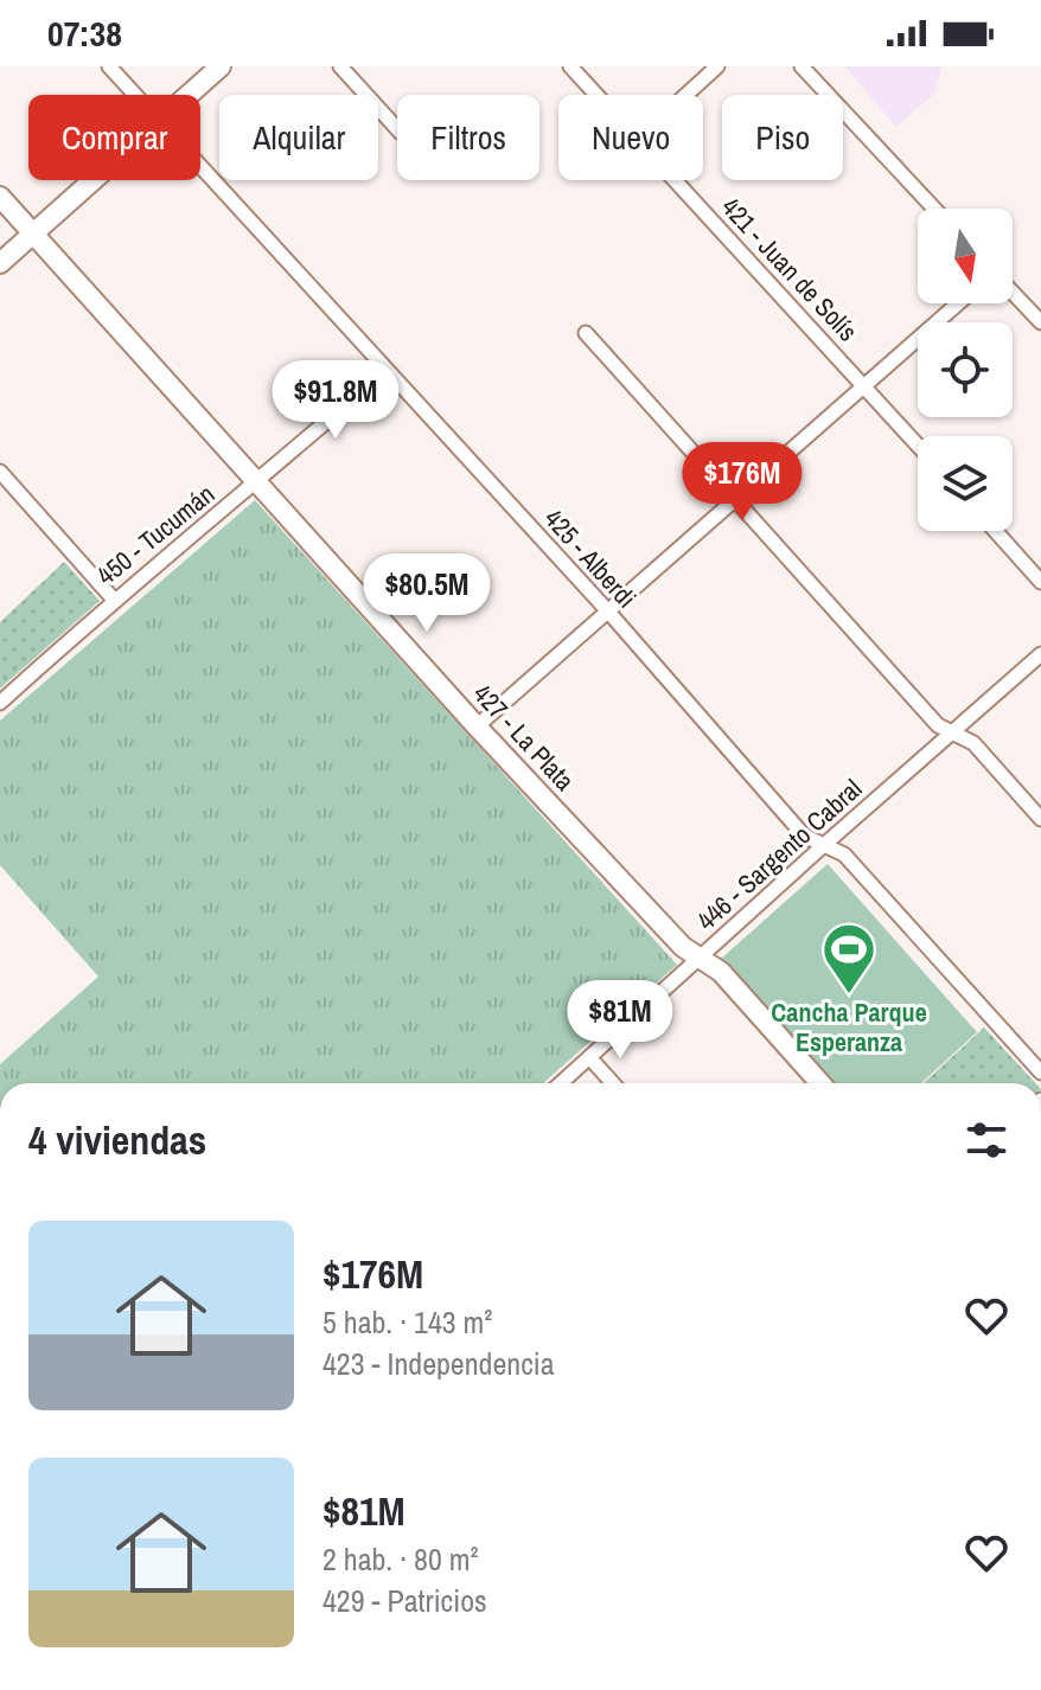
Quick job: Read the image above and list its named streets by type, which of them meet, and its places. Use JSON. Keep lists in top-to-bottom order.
{
  "streets": {
    "street": [
      "421 - Juan de Solís",
      "450 - Tucumán",
      "425 - Alberdi",
      "427 - La Plata",
      "446 - Sargento Cabral"
    ]
  },
  "crossings": [
    ["450 - Tucumán", "425 - Alberdi"],
    ["450 - Tucumán", "427 - La Plata"],
    ["425 - Alberdi", "446 - Sargento Cabral"],
    ["427 - La Plata", "446 - Sargento Cabral"]
  ],
  "places": {
    "sports": ["Cancha Parque Esperanza"]
  },
  "north": "bottom",
  "page": {
    "status": "07:38",
    "chip": [
      "Comprar",
      "Alquilar",
      "Filtros",
      "Nuevo",
      "Piso"
    ],
    "price": [
      "$91.8M",
      "$176M",
      "$80.5M",
      "$81M"
    ],
    "heading": "4 viviendas",
    "list": [
      {
        "name": "$176M",
        "note": "5 hab. · 143 m² · 423 - Independencia"
      },
      {
        "name": "$81M",
        "note": "2 hab. · 80 m² · 429 - Patricios"
      }
    ]
  }
}
